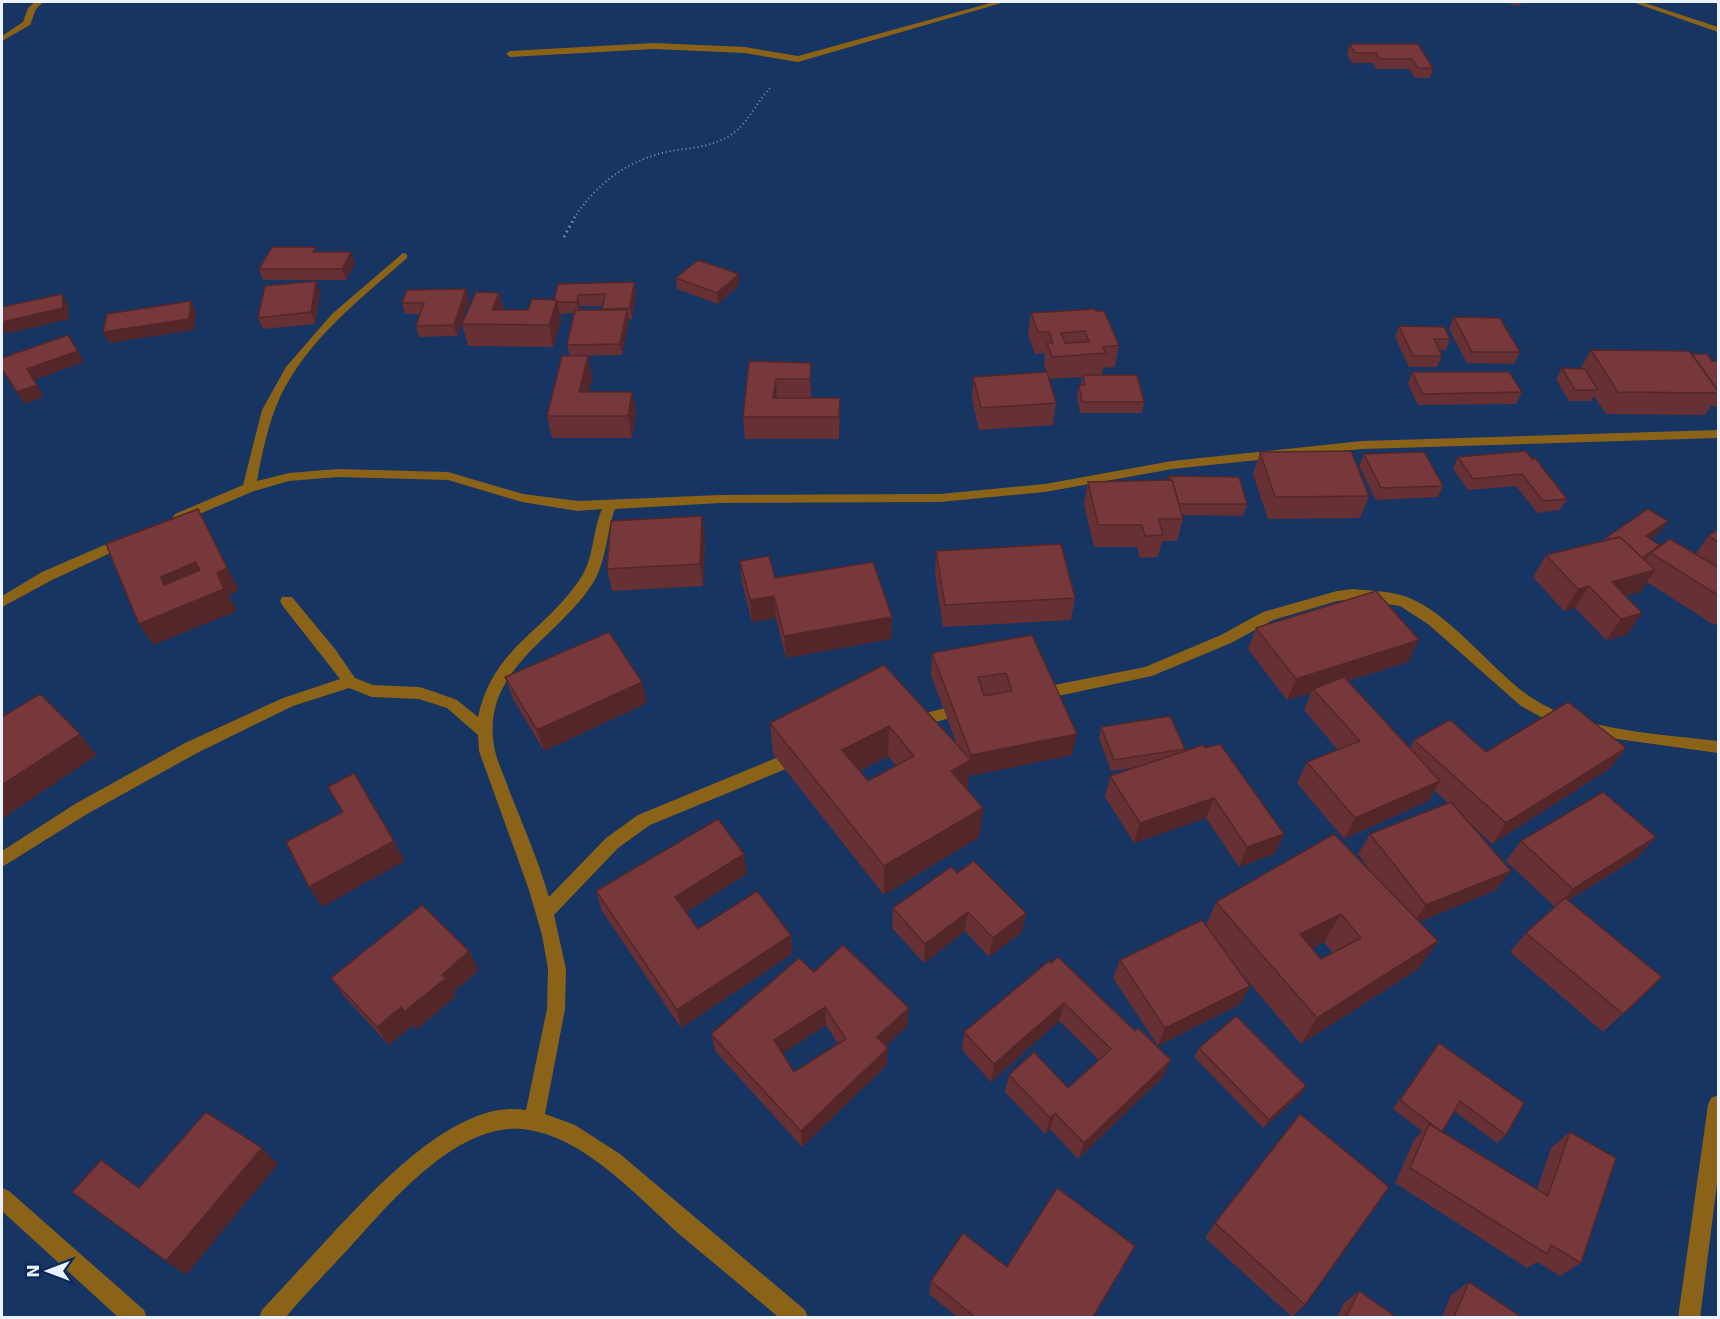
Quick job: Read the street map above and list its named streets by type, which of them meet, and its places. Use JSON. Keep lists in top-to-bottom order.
{
  "north": "left"
}
